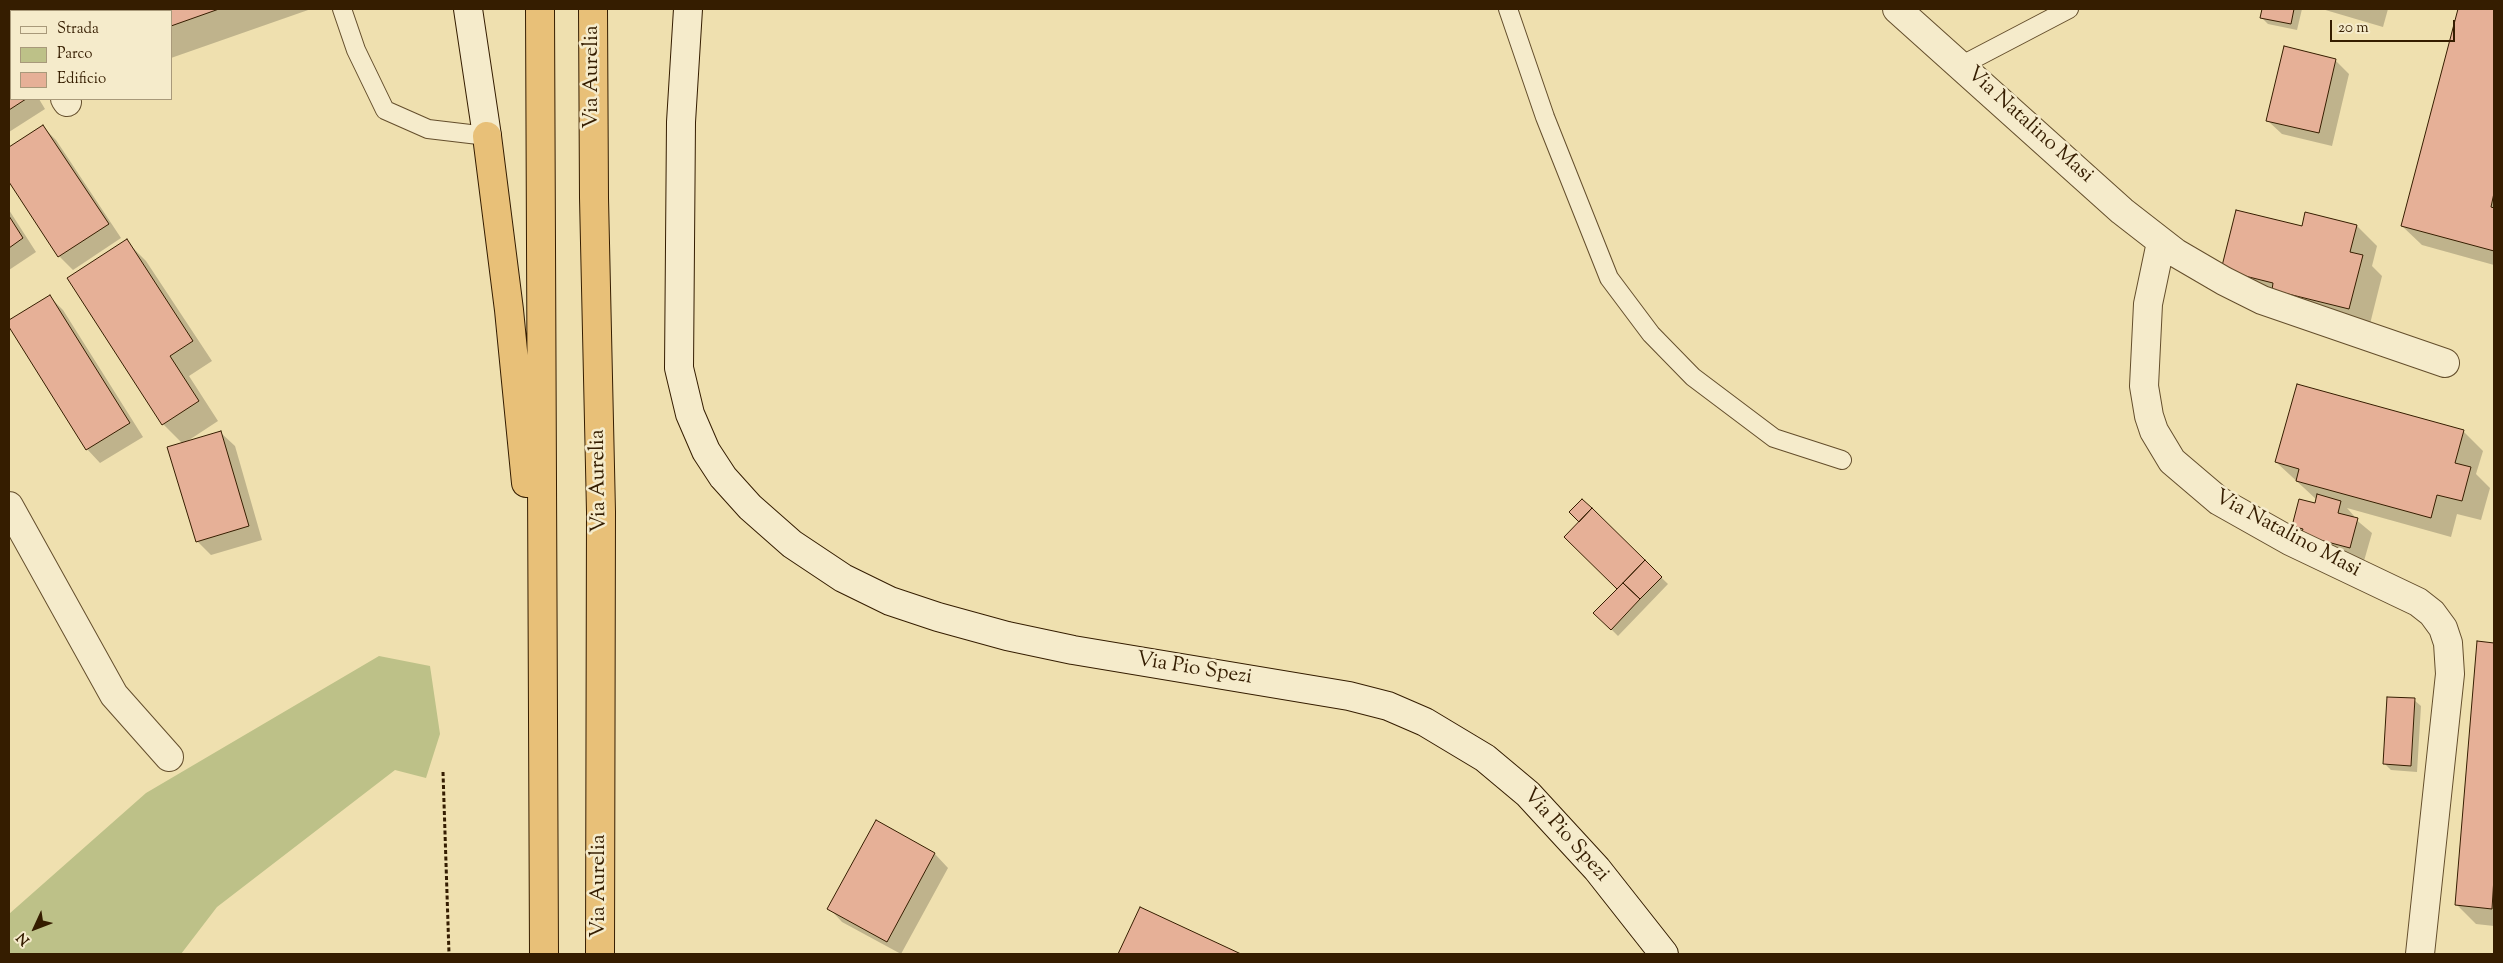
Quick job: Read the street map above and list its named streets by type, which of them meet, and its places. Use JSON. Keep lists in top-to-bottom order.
{
  "streets": {
    "highway": ["Via Aurelia"],
    "street": ["Via Natalino Masi", "Via Pio Spezi"]
  },
  "legend": ["Strada", "Parco", "Edificio"],
  "scale_bar": "20 m",
  "north": "bottom left"
}
